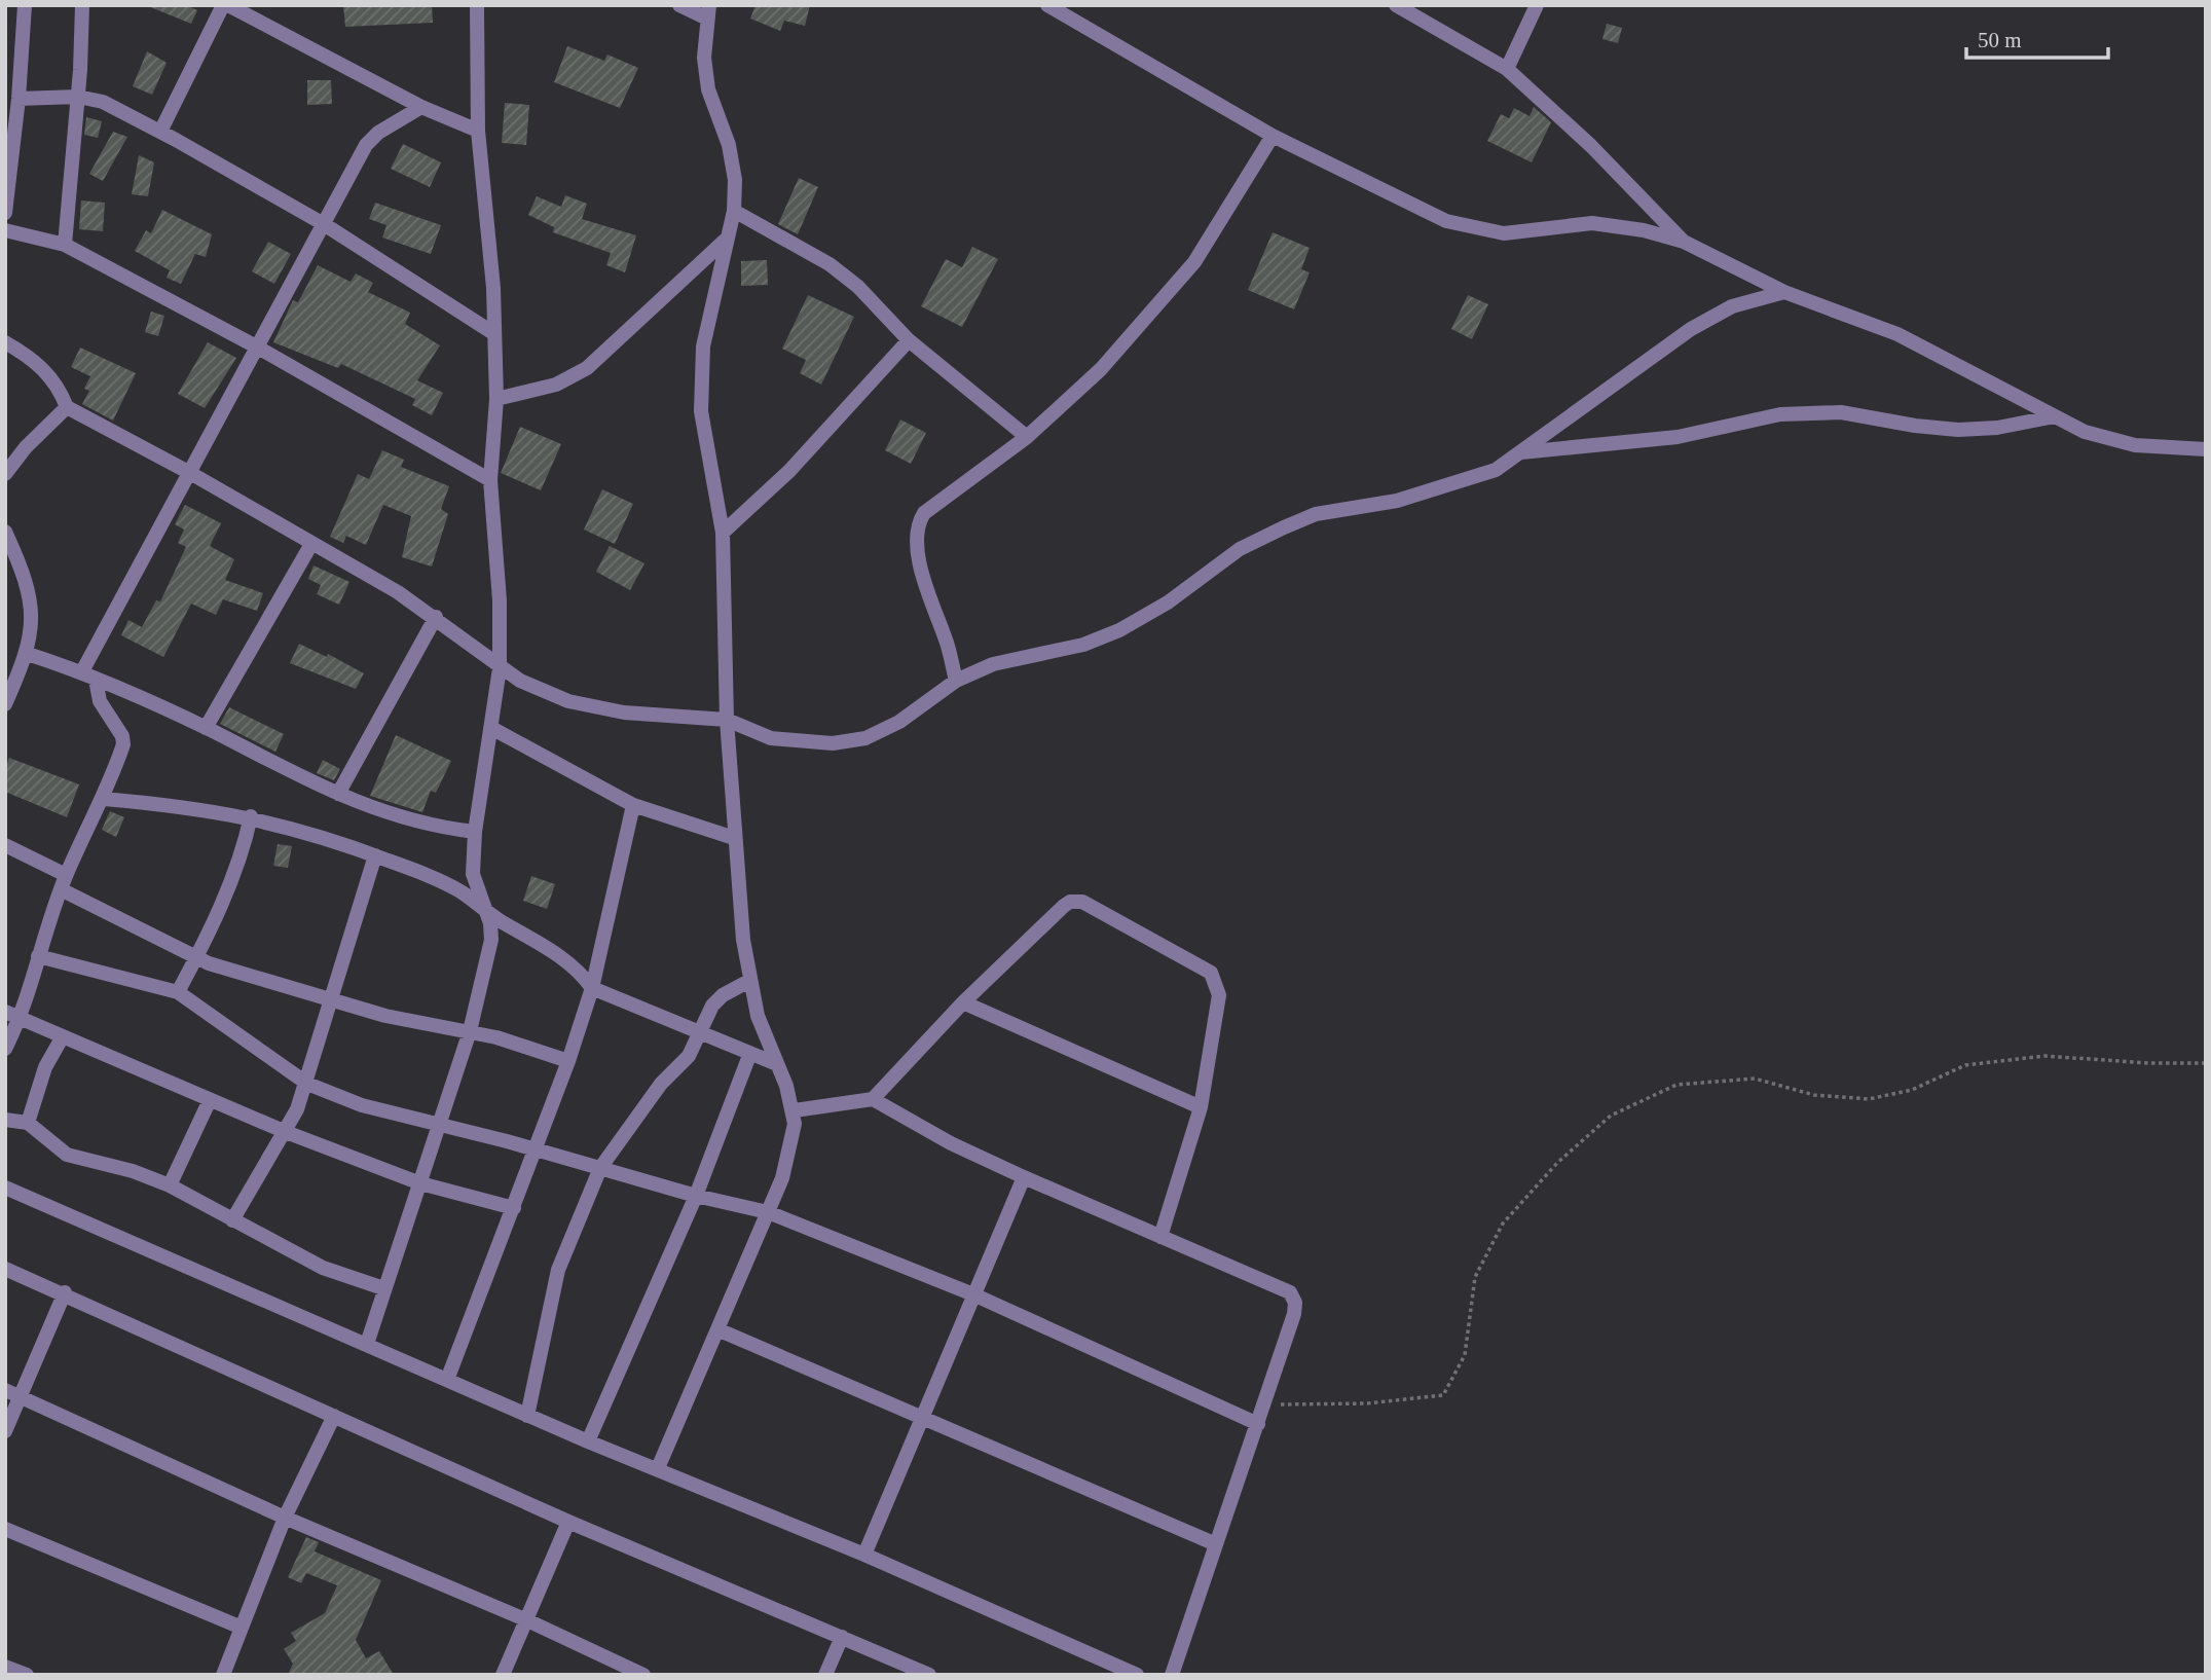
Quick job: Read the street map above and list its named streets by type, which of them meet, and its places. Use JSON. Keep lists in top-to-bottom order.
{
  "scale_bar": "50 m"
}
